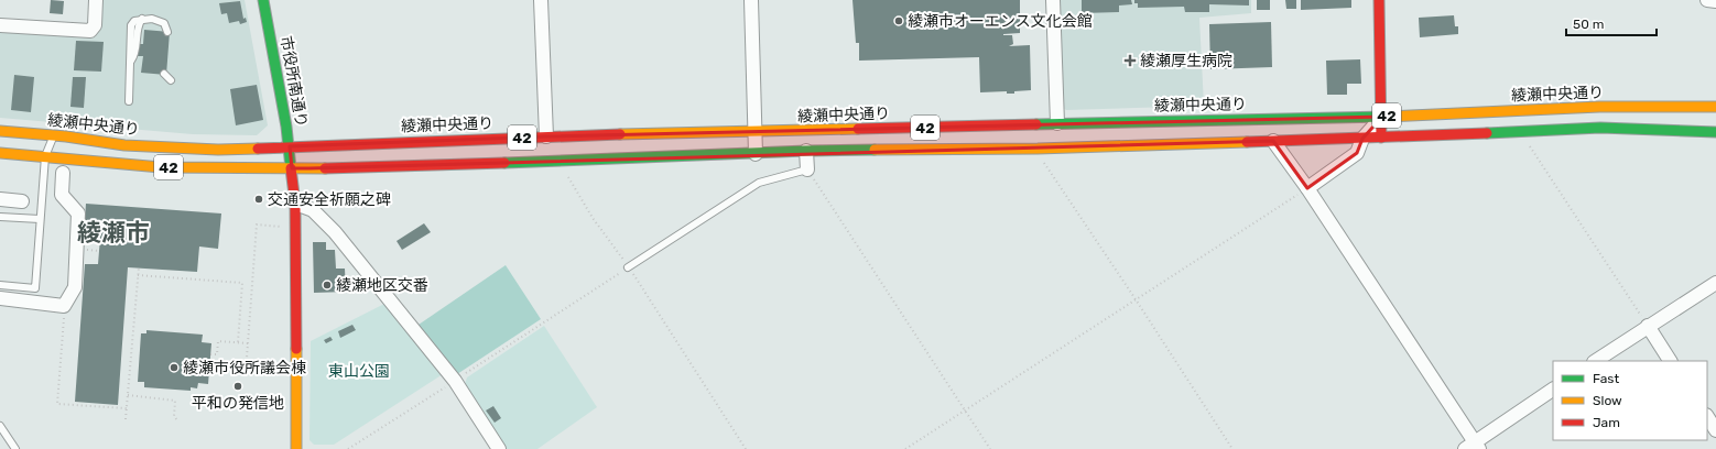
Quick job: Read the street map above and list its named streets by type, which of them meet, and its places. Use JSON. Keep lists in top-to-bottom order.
{
  "streets": {
    "main road": ["市役所南通り", "綾瀬中央通り", "42"]
  },
  "crossings": [
    ["市役所南通り", "綾瀬中央通り"],
    ["市役所南通り", "42"]
  ],
  "districts": ["綾瀬市"],
  "parks": ["東山公園"],
  "places": {
    "other": [
      "綾瀬市オーエンス文化会館",
      "交通安全祈願之碑",
      "綾瀬地区交番",
      "綾瀬市役所議会棟",
      "平和の発信地"
    ],
    "health": ["綾瀬厚生病院"]
  },
  "legend": ["Fast", "Slow", "Jam"],
  "scale_bar": "50 m"
}
